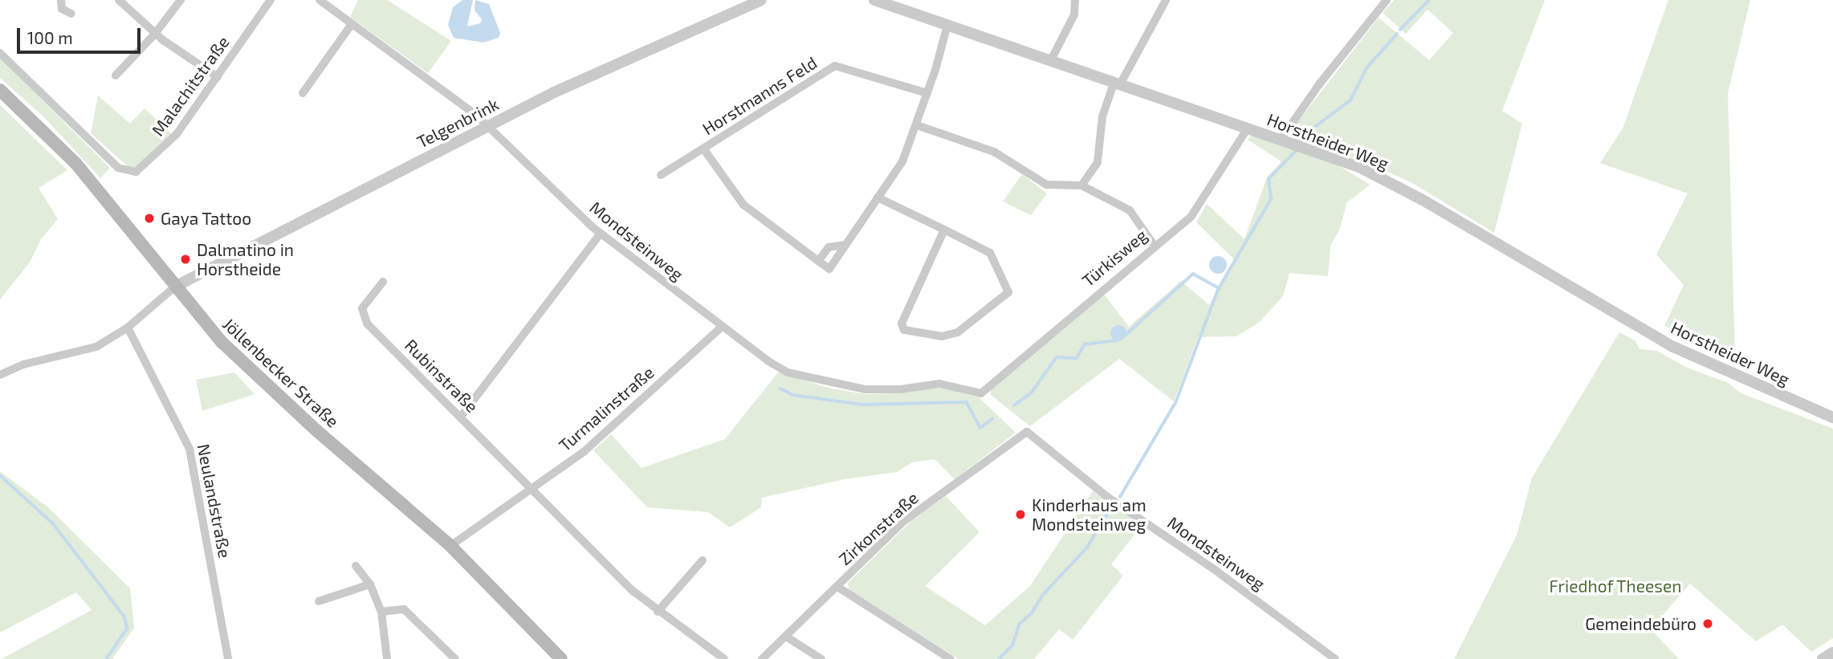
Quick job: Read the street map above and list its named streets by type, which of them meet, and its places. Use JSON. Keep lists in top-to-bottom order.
{
  "streets": {
    "main road": ["Jöllenbecker Straße"],
    "street": [
      "Malachitstraße",
      "Horstmanns Feld",
      "Telgenbrink",
      "Horstheider Weg",
      "Mondsteinweg",
      "Türkisweg",
      "Rubinstraße",
      "Turmalinstraße",
      "Neulandstraße",
      "Zirkonstraße"
    ]
  },
  "crossings": [
    ["Telgenbrink", "Mondsteinweg"],
    ["Telgenbrink", "Jöllenbecker Straße"],
    ["Horstheider Weg", "Türkisweg"],
    ["Mondsteinweg", "Türkisweg"],
    ["Mondsteinweg", "Turmalinstraße"],
    ["Mondsteinweg", "Zirkonstraße"],
    ["Jöllenbecker Straße", "Turmalinstraße"],
    ["Rubinstraße", "Turmalinstraße"]
  ],
  "parks": ["Friedhof Theesen"],
  "places": [
    "Gaya Tattoo",
    "Dalmatino in Horstheide",
    "Kinderhaus am Mondsteinweg",
    "Gemeindebüro"
  ],
  "scale_bar": "100 m"
}
